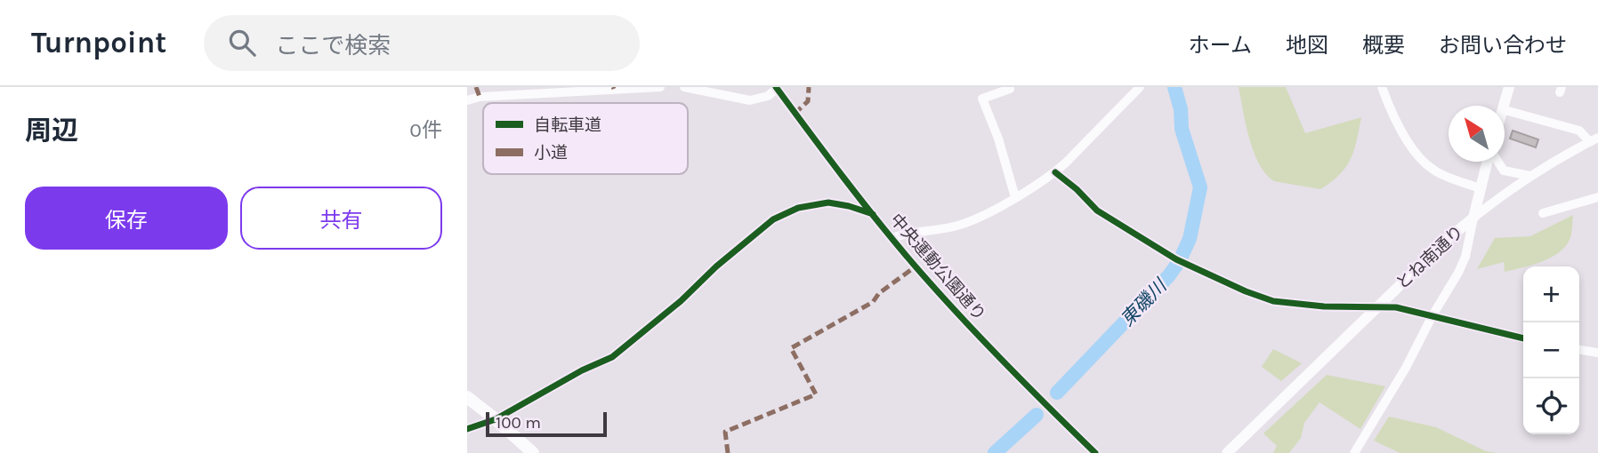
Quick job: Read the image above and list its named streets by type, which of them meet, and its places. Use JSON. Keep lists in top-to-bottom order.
{
  "streets": {
    "main road": ["とね南通り"],
    "street": ["中央運動公園通り"]
  },
  "water": ["東磯川"],
  "legend": ["自転車道", "小道"],
  "scale_bar": "100 m",
  "north": "top left",
  "page": {
    "header": "Turnpoint",
    "search": "ここで検索",
    "nav": [
      "ホーム",
      "地図",
      "概要",
      "お問い合わせ"
    ],
    "heading": ["周辺", "0件"],
    "buttons": ["保存", "共有"],
    "map_buttons": ["+", "−"],
    "scale": "100 m"
  }
}
